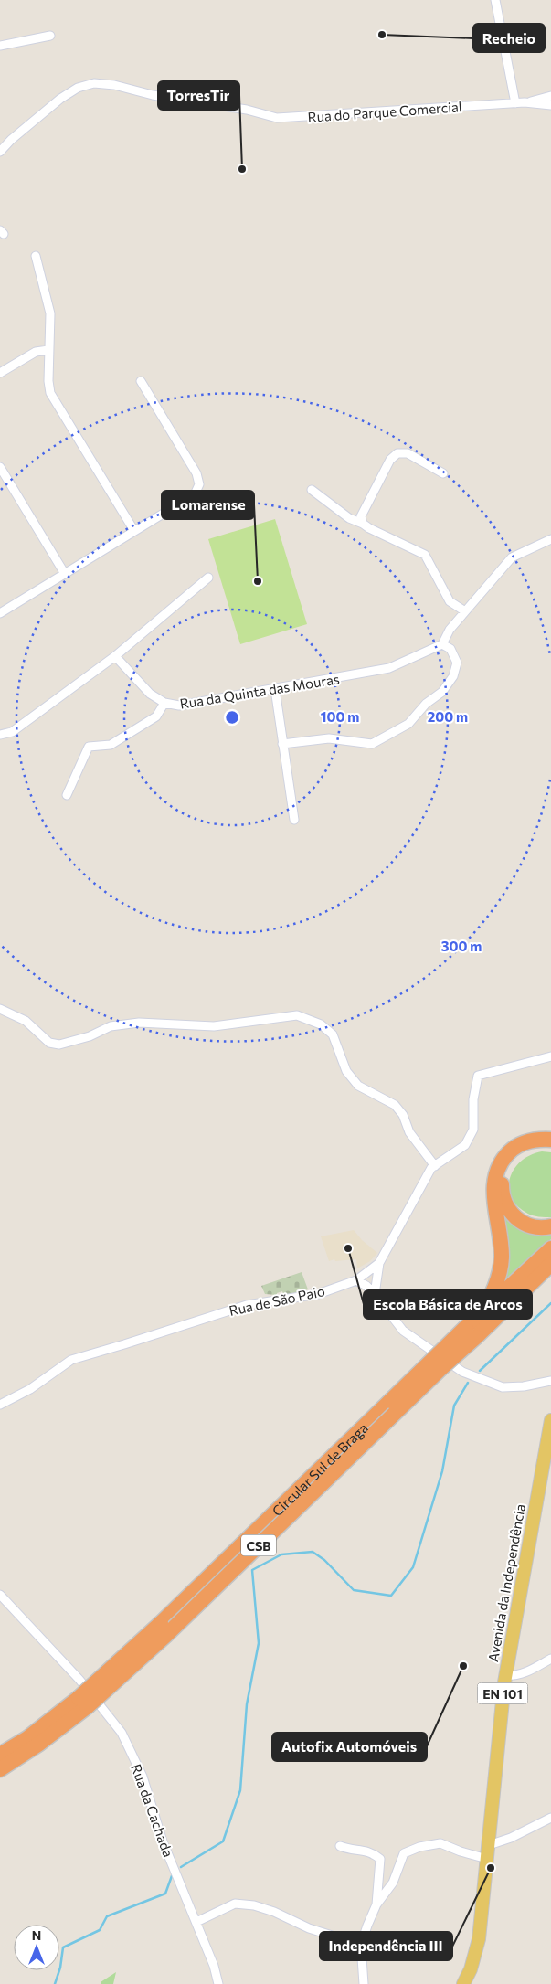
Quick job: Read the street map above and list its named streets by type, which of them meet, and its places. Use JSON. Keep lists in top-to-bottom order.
{
  "streets": {
    "highway": ["Circular Sul de Braga", "CSB"],
    "main road": ["Avenida da Independência", "EN 101"],
    "street": [
      "Rua do Parque Comercial",
      "Rua da Quinta das Mouras",
      "Rua de São Paio",
      "Rua da Cachada"
    ]
  },
  "places": [
    "Recheio",
    "TorresTir",
    "Lomarense",
    "Escola Básica de Arcos",
    "Autofix Automóveis",
    "Independência III"
  ],
  "north": "top",
  "rings": ["100 m", "200 m", "300 m"]
}
